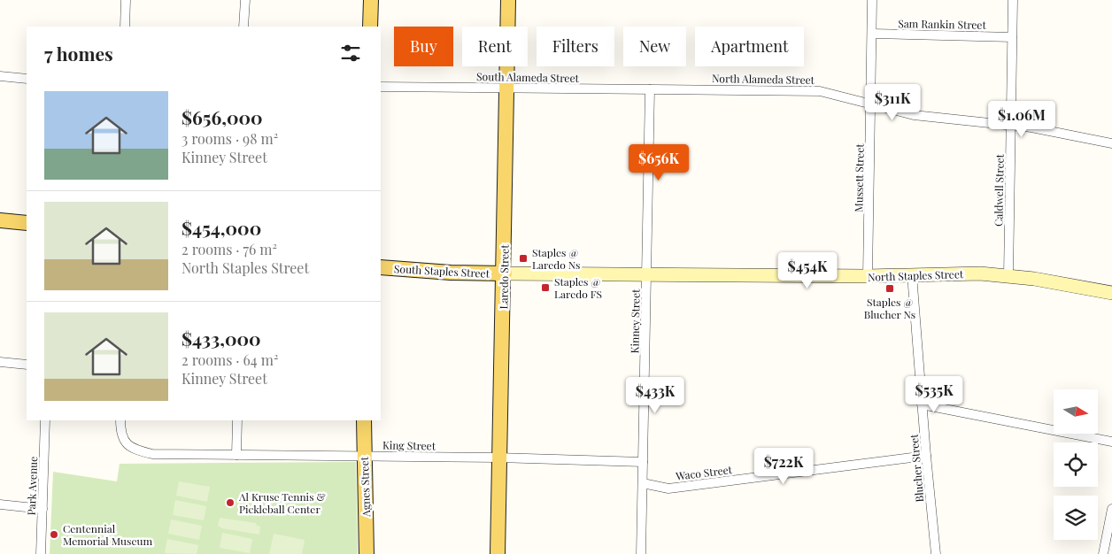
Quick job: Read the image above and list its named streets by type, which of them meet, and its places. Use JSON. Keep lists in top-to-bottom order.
{
  "streets": {
    "main road": [
      "South Staples Street",
      "North Staples Street",
      "Laredo Street",
      "Agnes Street"
    ],
    "street": [
      "Sam Rankin Street",
      "South Alameda Street",
      "North Alameda Street",
      "Mussett Street",
      "Caldwell Street",
      "Kinney Street",
      "King Street",
      "Blucher Street",
      "Waco Street",
      "Park Avenue"
    ]
  },
  "crossings": [
    ["Sam Rankin Street", "Mussett Street"],
    ["Sam Rankin Street", "Caldwell Street"],
    ["South Alameda Street", "North Alameda Street"],
    ["South Alameda Street", "Laredo Street"],
    ["South Alameda Street", "Kinney Street"],
    ["North Alameda Street", "Mussett Street"],
    ["North Alameda Street", "Caldwell Street"],
    ["Mussett Street", "North Staples Street"],
    ["Caldwell Street", "North Staples Street"],
    ["South Staples Street", "North Staples Street"],
    ["South Staples Street", "Laredo Street"],
    ["North Staples Street", "Laredo Street"],
    ["North Staples Street", "Kinney Street"],
    ["North Staples Street", "Blucher Street"],
    ["Laredo Street", "King Street"],
    ["Kinney Street", "King Street"],
    ["Kinney Street", "Waco Street"],
    ["King Street", "Agnes Street"],
    ["Blucher Street", "Waco Street"]
  ],
  "places": {
    "transit": ["Staples @ Laredo Ns", "Staples @ Laredo FS", "Staples @ Blucher Ns"],
    "other": ["Al Kruse Tennis & Pickleball Center", "Centennial Memorial Museum"]
  },
  "north": "right",
  "page": {
    "chip": [
      "Buy",
      "Rent",
      "Filters",
      "New",
      "Apartment"
    ],
    "heading": "7 homes",
    "list": [
      {
        "name": "$656,000",
        "note": "3 rooms · 98 m² · Kinney Street"
      },
      {
        "name": "$454,000",
        "note": "2 rooms · 76 m² · North Staples Street"
      },
      {
        "name": "$433,000",
        "note": "2 rooms · 64 m² · Kinney Street"
      }
    ],
    "price": [
      "$311K",
      "$1.06M",
      "$656K",
      "$454K",
      "$535K",
      "$433K",
      "$722K"
    ]
  }
}
